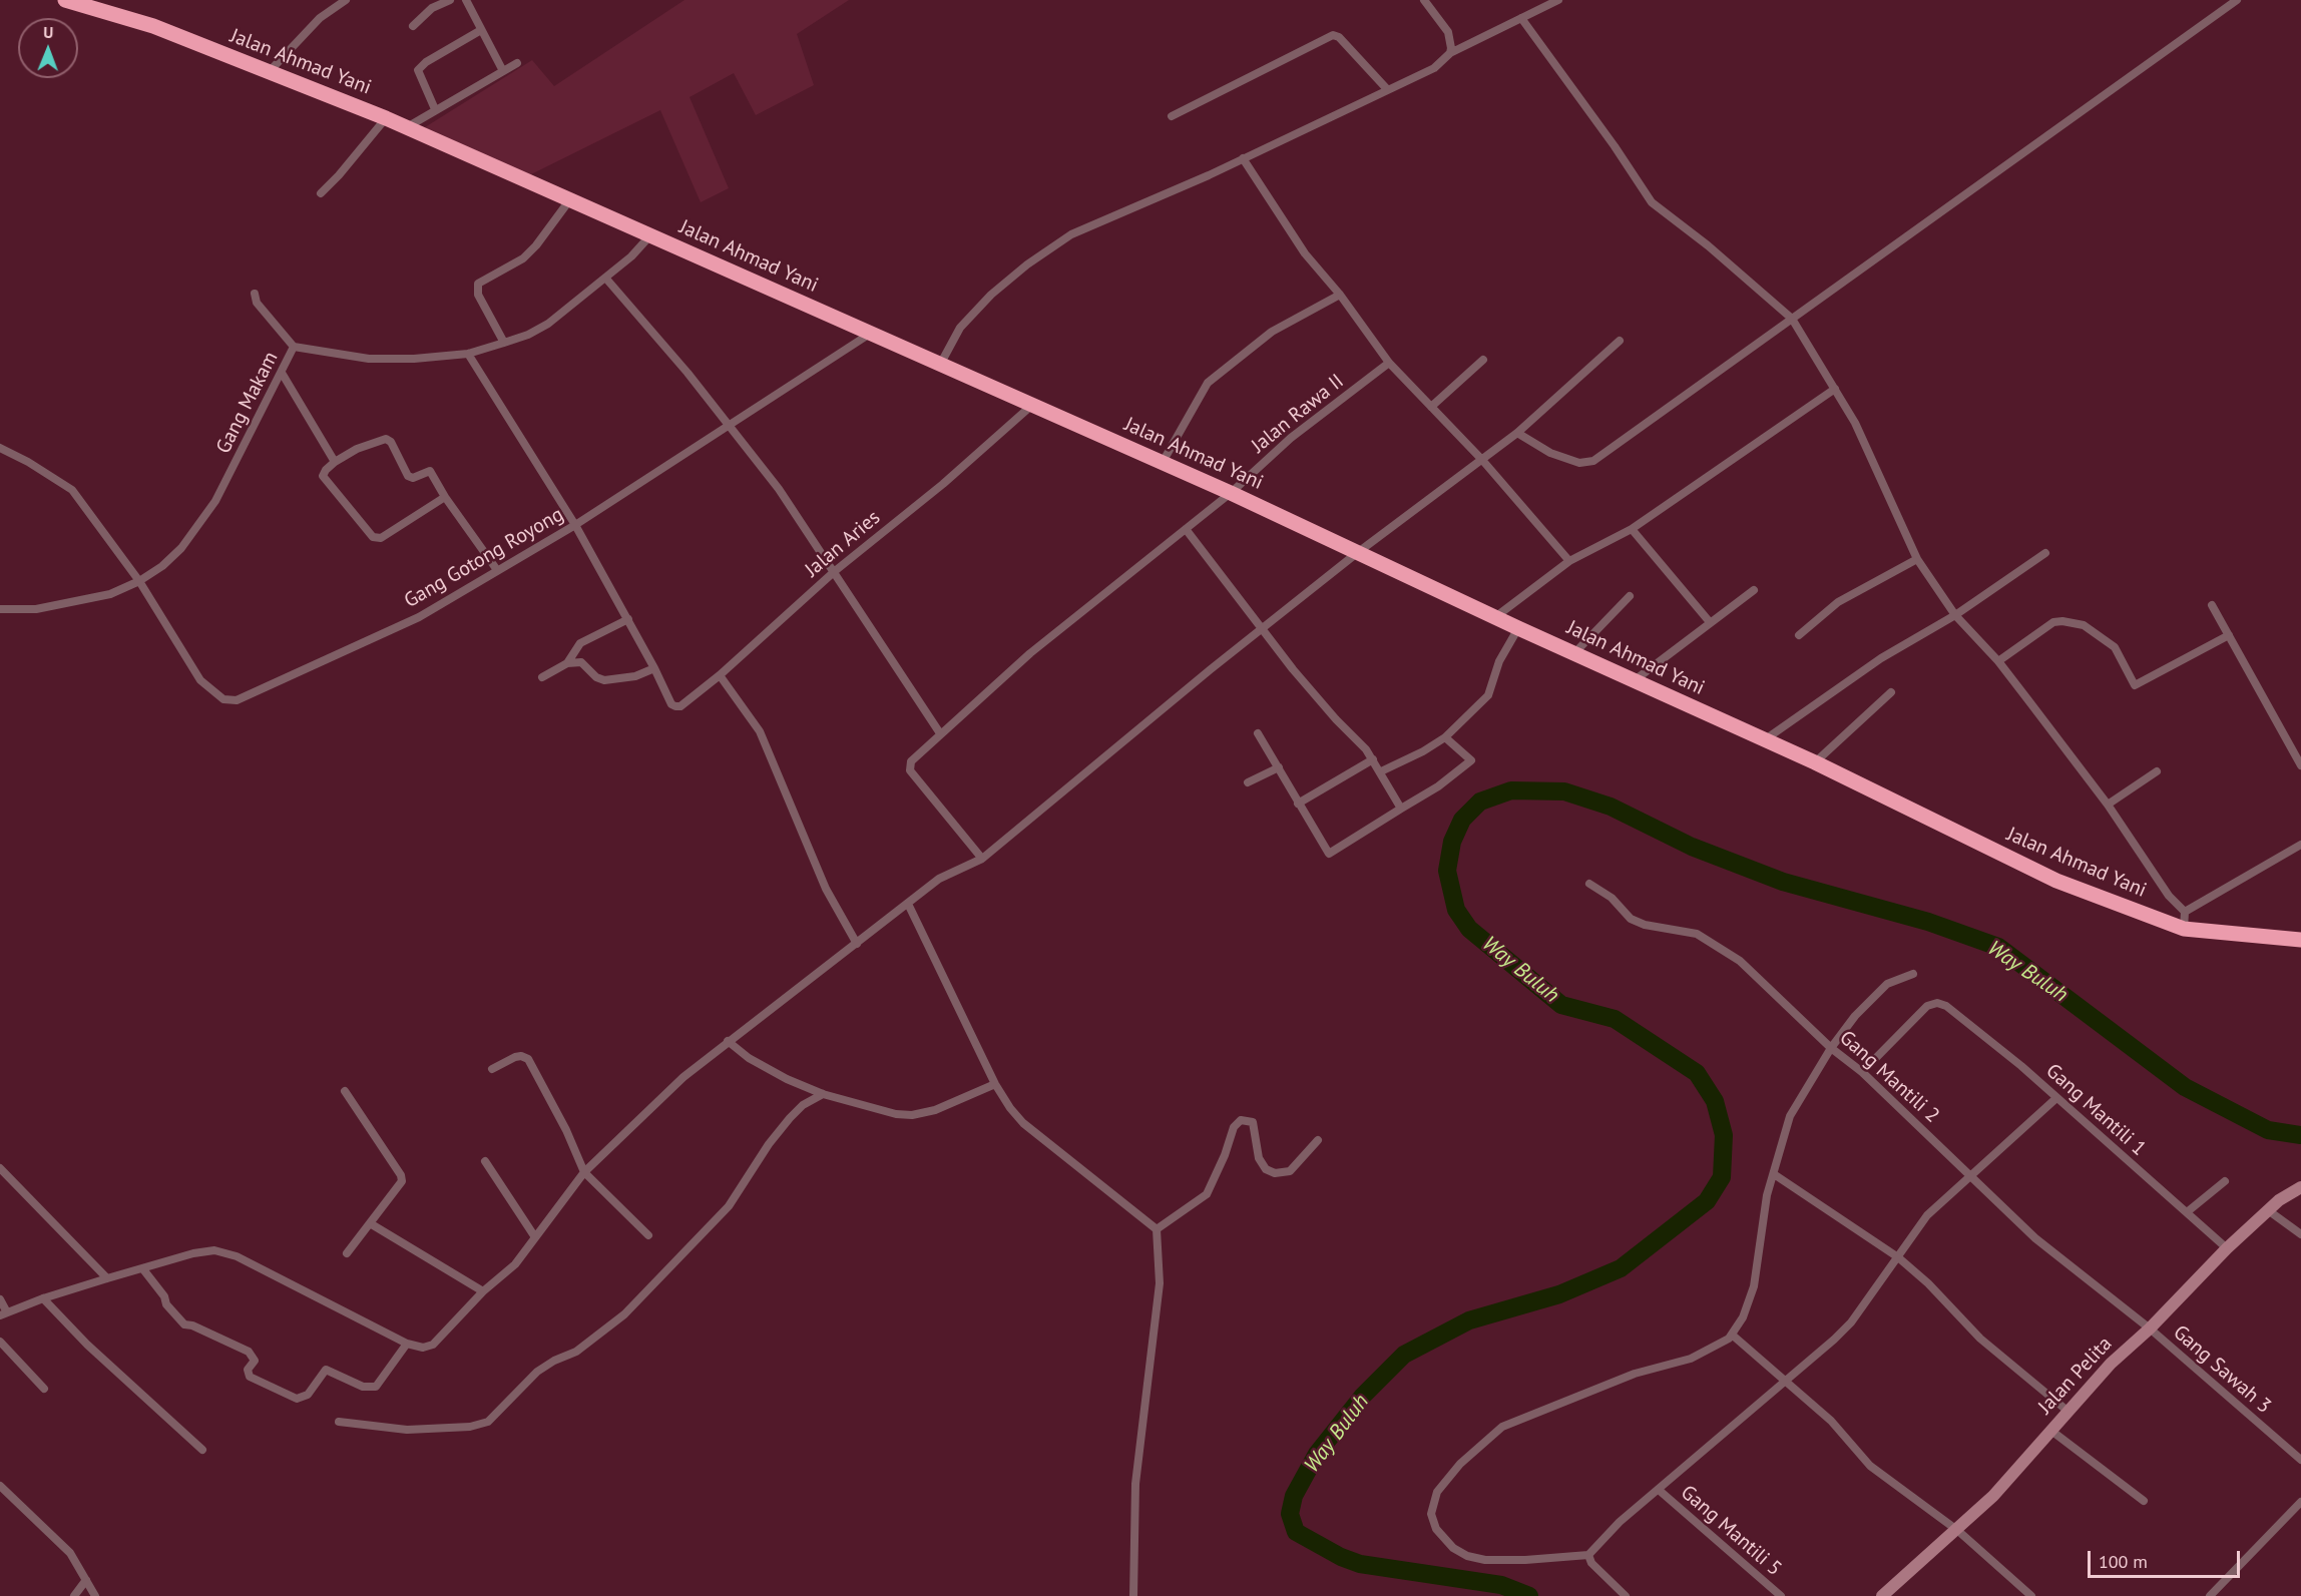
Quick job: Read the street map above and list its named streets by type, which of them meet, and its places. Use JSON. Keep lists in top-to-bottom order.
{
  "streets": {
    "highway": ["Jalan Ahmad Yani"],
    "street": [
      "Gang Makam",
      "Jalan Rawa II",
      "Jalan Aries",
      "Gang Gotong Royong",
      "Gang Mantili 2",
      "Gang Mantili 1",
      "Gang Sawah 3",
      "Jalan Pelita",
      "Gang Mantili 5"
    ]
  },
  "crossings": [
    ["Jalan Ahmad Yani", "Gang Makam"],
    ["Jalan Ahmad Yani", "Jalan Rawa II"],
    ["Jalan Ahmad Yani", "Jalan Aries"],
    ["Jalan Ahmad Yani", "Gang Gotong Royong"],
    ["Gang Makam", "Gang Gotong Royong"],
    ["Gang Mantili 2", "Gang Mantili 1"],
    ["Gang Mantili 2", "Gang Sawah 3"],
    ["Gang Mantili 2", "Jalan Pelita"],
    ["Gang Mantili 1", "Jalan Pelita"],
    ["Gang Sawah 3", "Jalan Pelita"]
  ],
  "water": ["Way Buluh"],
  "scale_bar": "100 m",
  "north": "top"
}
